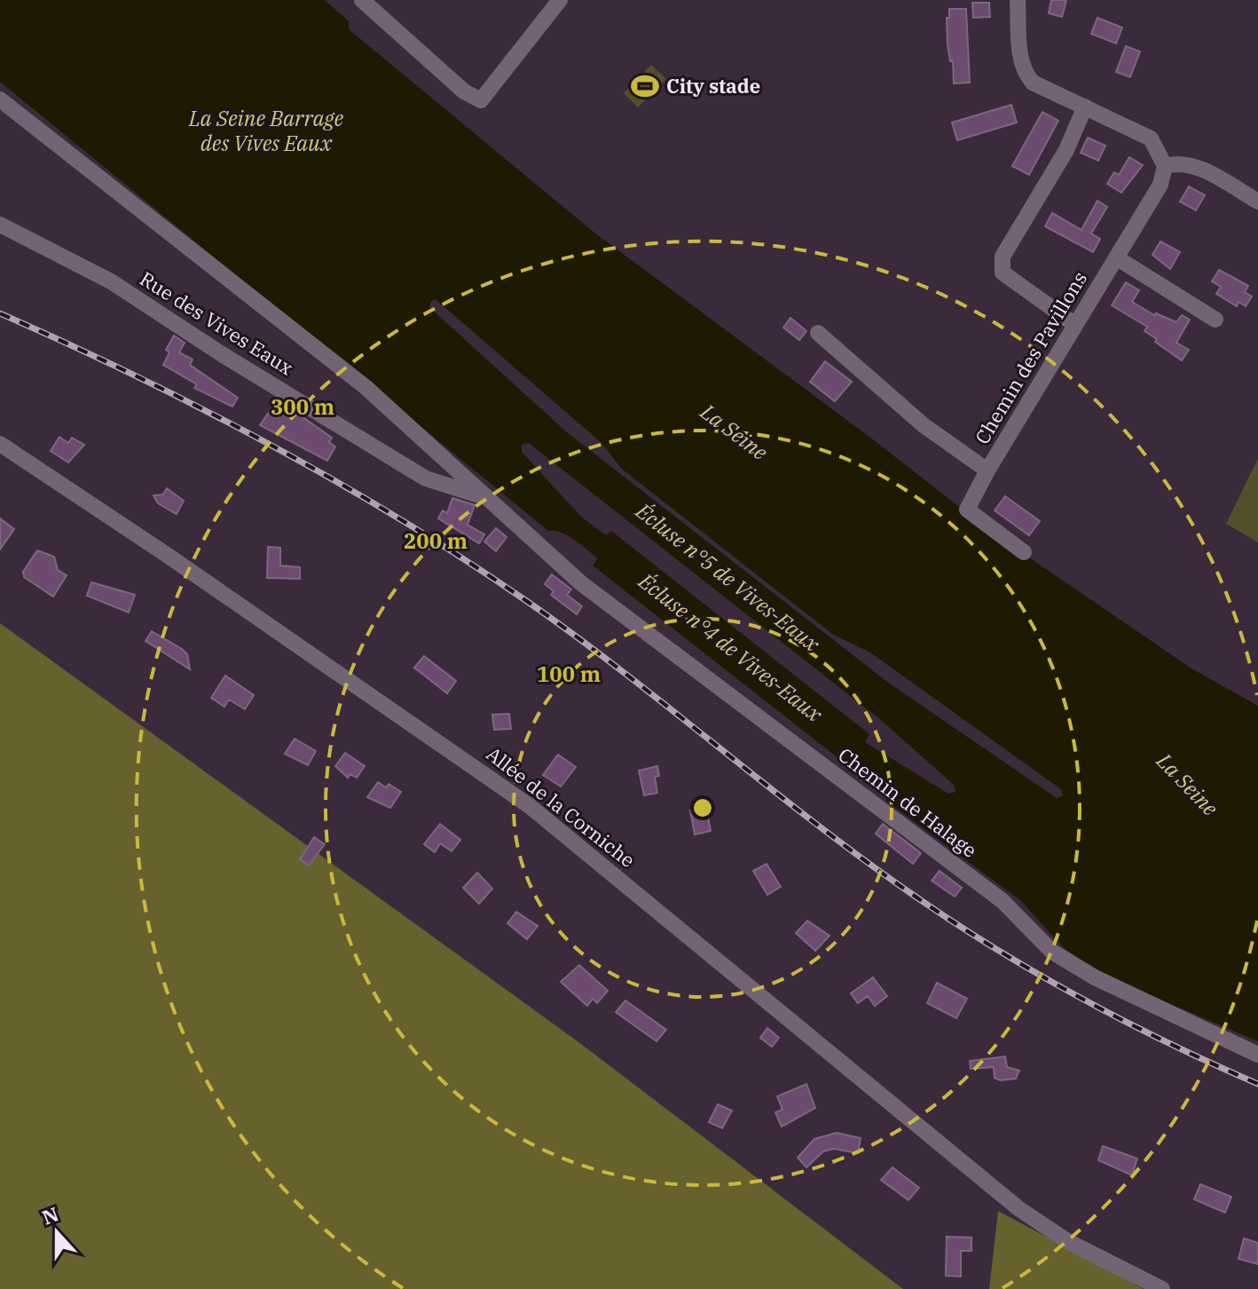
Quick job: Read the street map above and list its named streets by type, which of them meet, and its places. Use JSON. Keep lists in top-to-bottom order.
{
  "streets": {
    "street": [
      "Rue des Vives Eaux",
      "Chemin des Pavillons",
      "Chemin de Halage",
      "Allée de la Corniche"
    ]
  },
  "crossings": [
    ["Rue des Vives Eaux", "Chemin de Halage"]
  ],
  "water": [
    "La Seine Barrage des Vives Eaux",
    "La Seine",
    "Écluse n°5 de Vives-Eaux",
    "Écluse n°4 de Vives-Eaux"
  ],
  "places": {
    "sports": ["City stade"]
  },
  "north": "top",
  "rings": ["300 m", "200 m", "100 m"]
}
